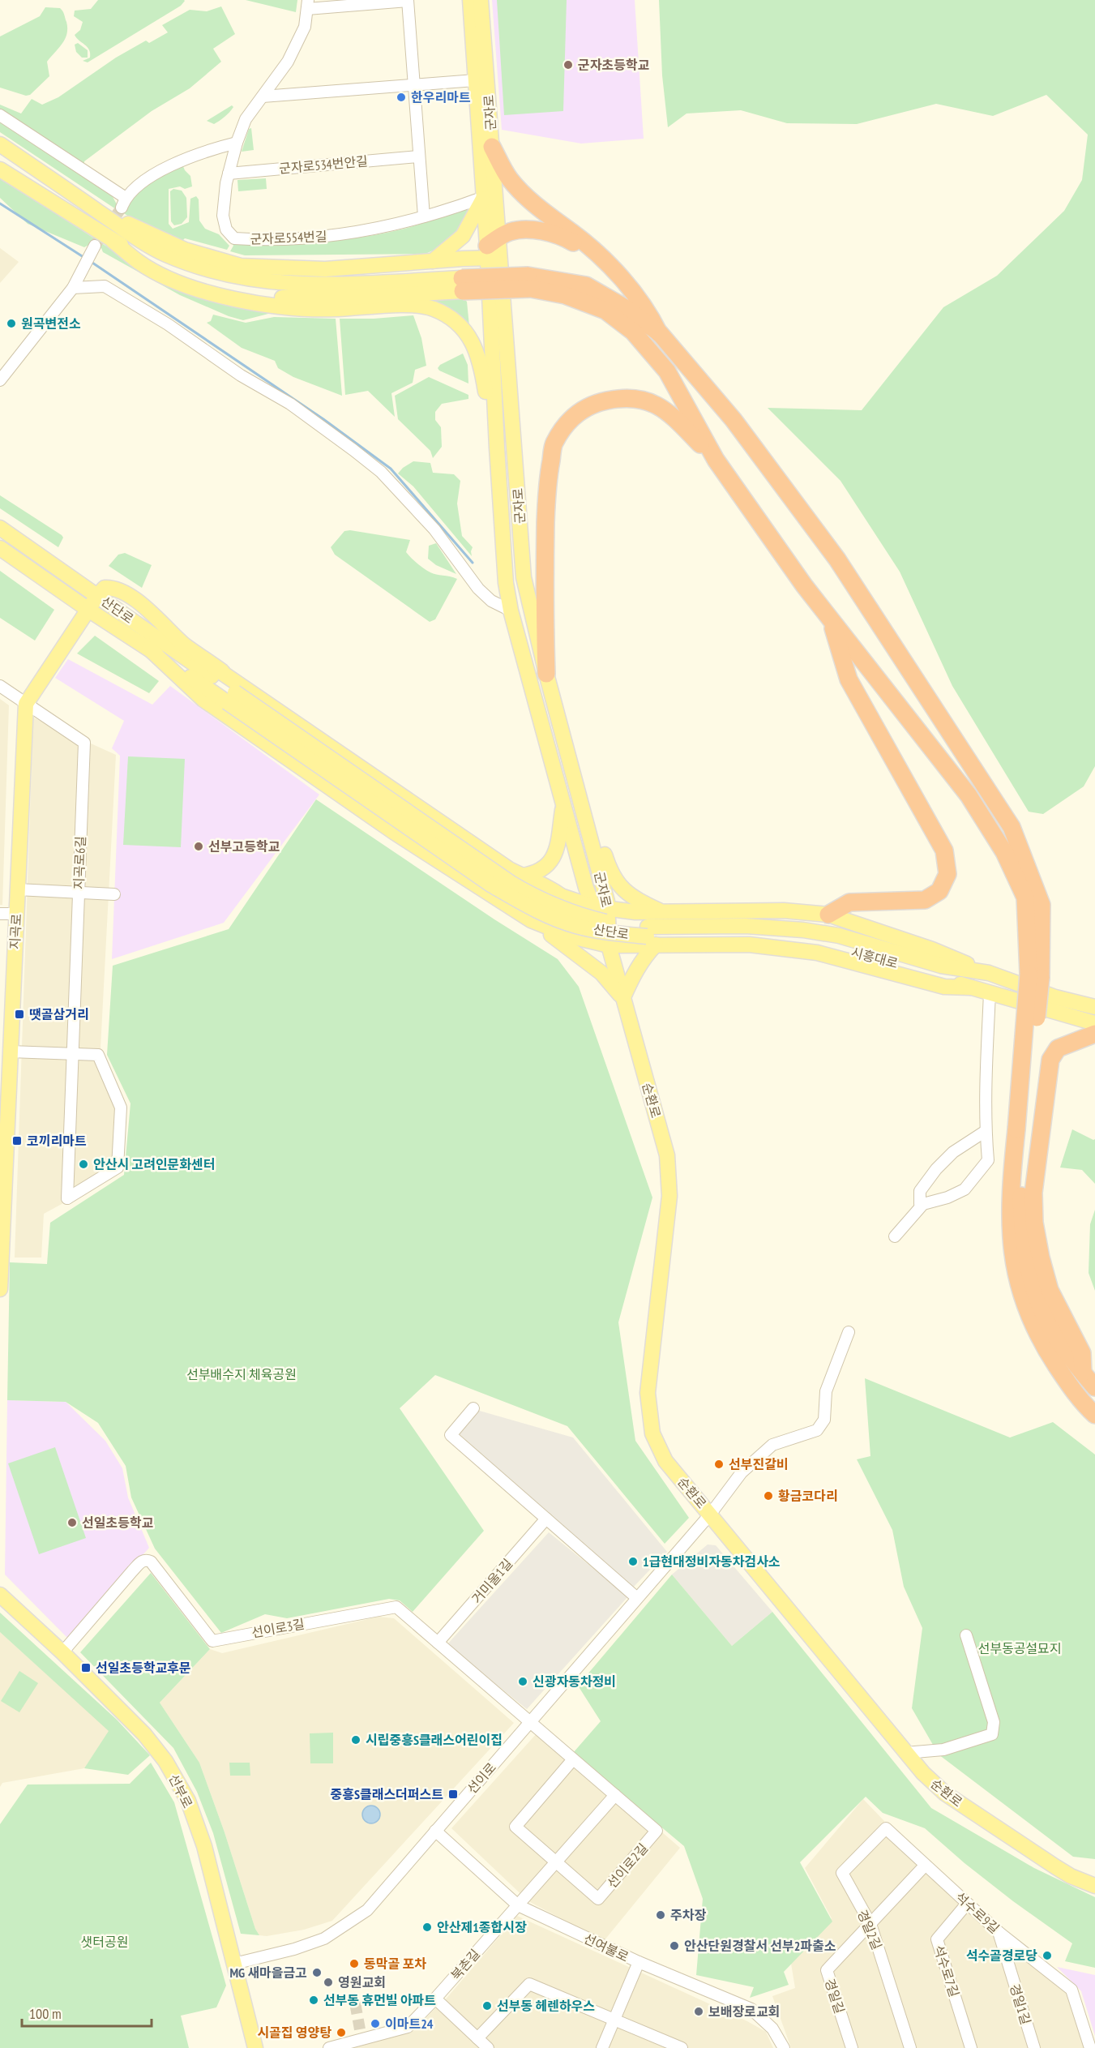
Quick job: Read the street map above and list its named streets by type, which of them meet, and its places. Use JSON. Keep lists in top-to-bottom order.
{
  "streets": {
    "main road": [
      "군자로",
      "산단로",
      "지곡로",
      "시흥대로",
      "순환로",
      "선부로"
    ],
    "street": [
      "군자로534번안길",
      "군자로554번길",
      "지곡로6길",
      "거미울1길",
      "선이로3길",
      "선이로",
      "선이로2길",
      "석수로9길",
      "경일2길",
      "선여불로",
      "북촌길",
      "석수로7길",
      "경일길",
      "경일1길"
    ]
  },
  "crossings": [
    ["군자로", "군자로554번길"],
    ["군자로", "순환로"],
    ["군자로534번안길", "군자로554번길"],
    ["산단로", "시흥대로"],
    ["지곡로6길", "지곡로"],
    ["순환로", "선이로"],
    ["거미울1길", "선이로3길"],
    ["선이로3길", "선이로"],
    ["선이로3길", "선부로"],
    ["선이로3길", "선이로2길"],
    ["선이로", "선부로"],
    ["선이로", "선이로2길"],
    ["선이로", "선여불로"],
    ["선이로2길", "북촌길"],
    ["석수로9길", "경일2길"],
    ["석수로9길", "석수로7길"],
    ["석수로9길", "경일길"],
    ["석수로9길", "경일1길"],
    ["경일2길", "경일길"],
    ["선여불로", "북촌길"]
  ],
  "parks": ["선부배수지 체육공원", "선부동공설묘지", "샛터공원"],
  "places": {
    "other": [
      "군자초등학교",
      "한우리마트",
      "원곡변전소",
      "선부고등학교",
      "안산시 고려인문화센터",
      "선부진갈비",
      "황금코다리",
      "선일초등학교",
      "1급현대정비자동차검사소",
      "신광자동차정비",
      "시립중흥S클래스어린이집",
      "주차장",
      "안산제1종합시장",
      "안산단원경찰서 선부2파출소",
      "석수골경로당",
      "동막골 포차",
      "MG 새마을금고",
      "영원교회",
      "선부동 휴먼빌 아파트",
      "선부동 헤렌하우스",
      "보배장로교회",
      "이마트24",
      "시골집 영양탕"
    ],
    "transit": [
      "땟골삼거리",
      "코끼리마트",
      "선일초등학교후문",
      "중흥S클래스더퍼스트"
    ]
  },
  "scale_bar": "100 m"
}
